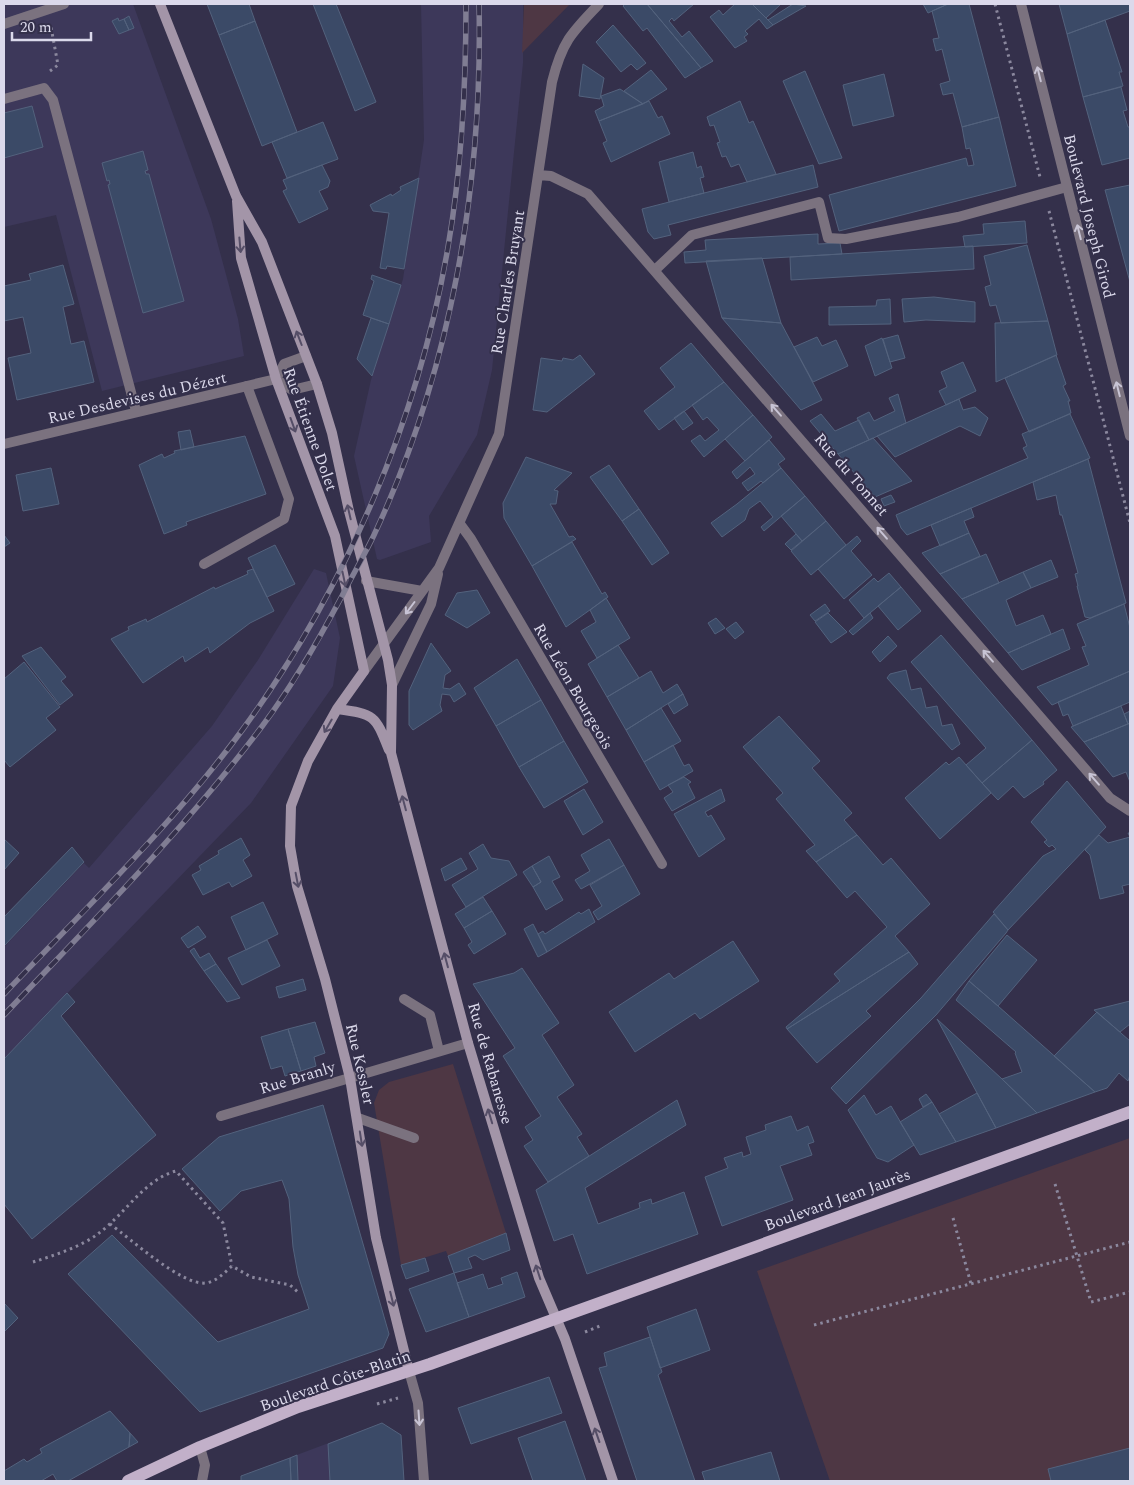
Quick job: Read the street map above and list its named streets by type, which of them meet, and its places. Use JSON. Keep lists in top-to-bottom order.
{
  "streets": {
    "main road": [
      "Rue Étienne Dolet",
      "Rue de Rabanesse",
      "Rue Kessler",
      "Boulevard Jean Jaurès",
      "Boulevard Côte-Blatin"
    ],
    "street": [
      "Boulevard Joseph Girod",
      "Rue Charles Bruyant",
      "Rue Desdevises du Dézert",
      "Rue du Tonnet",
      "Rue Léon Bourgeois",
      "Rue Branly"
    ]
  },
  "crossings": [
    ["Rue Charles Bruyant", "Rue Étienne Dolet"],
    ["Rue Charles Bruyant", "Rue du Tonnet"],
    ["Rue Charles Bruyant", "Rue Léon Bourgeois"],
    ["Rue Charles Bruyant", "Rue de Rabanesse"],
    ["Rue Charles Bruyant", "Rue Kessler"],
    ["Rue Desdevises du Dézert", "Rue Étienne Dolet"],
    ["Rue Étienne Dolet", "Rue de Rabanesse"],
    ["Rue Étienne Dolet", "Rue Kessler"],
    ["Rue de Rabanesse", "Rue Branly"],
    ["Rue de Rabanesse", "Boulevard Jean Jaurès"],
    ["Rue de Rabanesse", "Boulevard Côte-Blatin"],
    ["Rue Kessler", "Rue Branly"],
    ["Rue Kessler", "Boulevard Côte-Blatin"],
    ["Boulevard Jean Jaurès", "Boulevard Côte-Blatin"]
  ],
  "one_way": [
    "Boulevard Joseph Girod",
    "Rue du Tonnet",
    "Rue de Rabanesse",
    "Rue Kessler"
  ],
  "scale_bar": "20 m"
}
